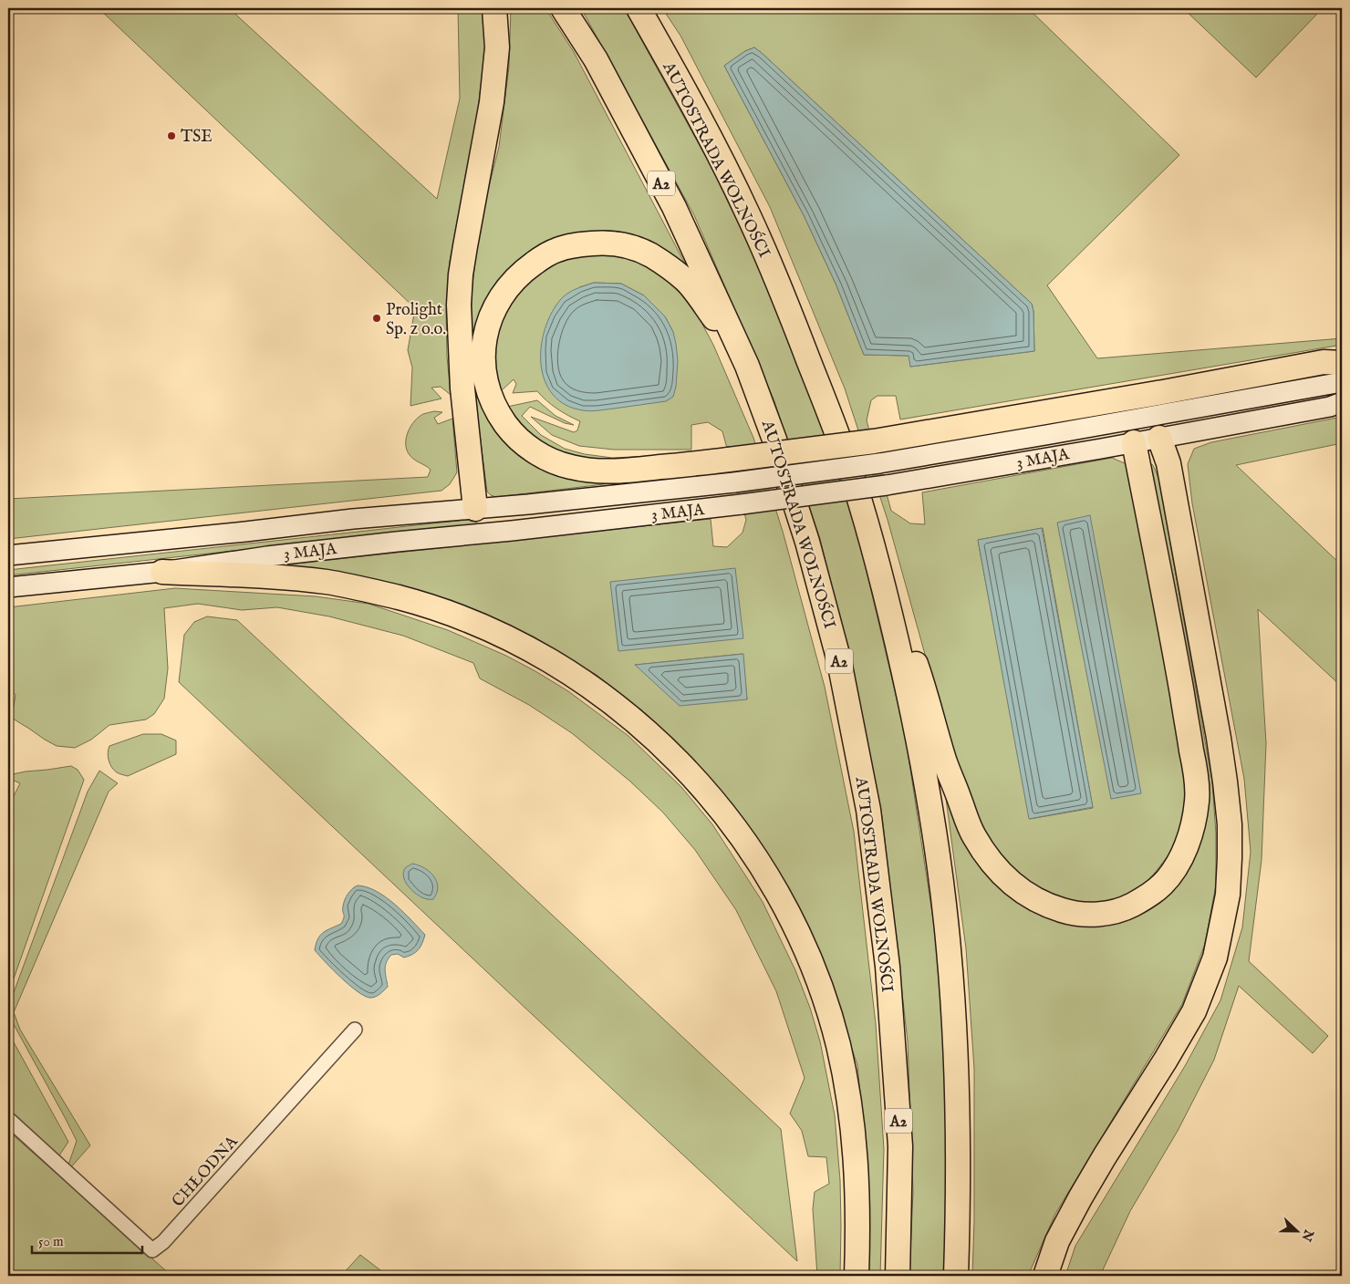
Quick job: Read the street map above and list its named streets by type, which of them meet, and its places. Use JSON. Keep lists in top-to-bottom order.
{
  "streets": {
    "highway": ["AUTOSTRADA WOLNOŚCI", "A2"],
    "main road": ["3 MAJA"],
    "street": ["CHŁODNA"]
  },
  "places": ["TSE", "Prolight Sp. z o.o."],
  "scale_bar": "50 m",
  "north": "right"
}
